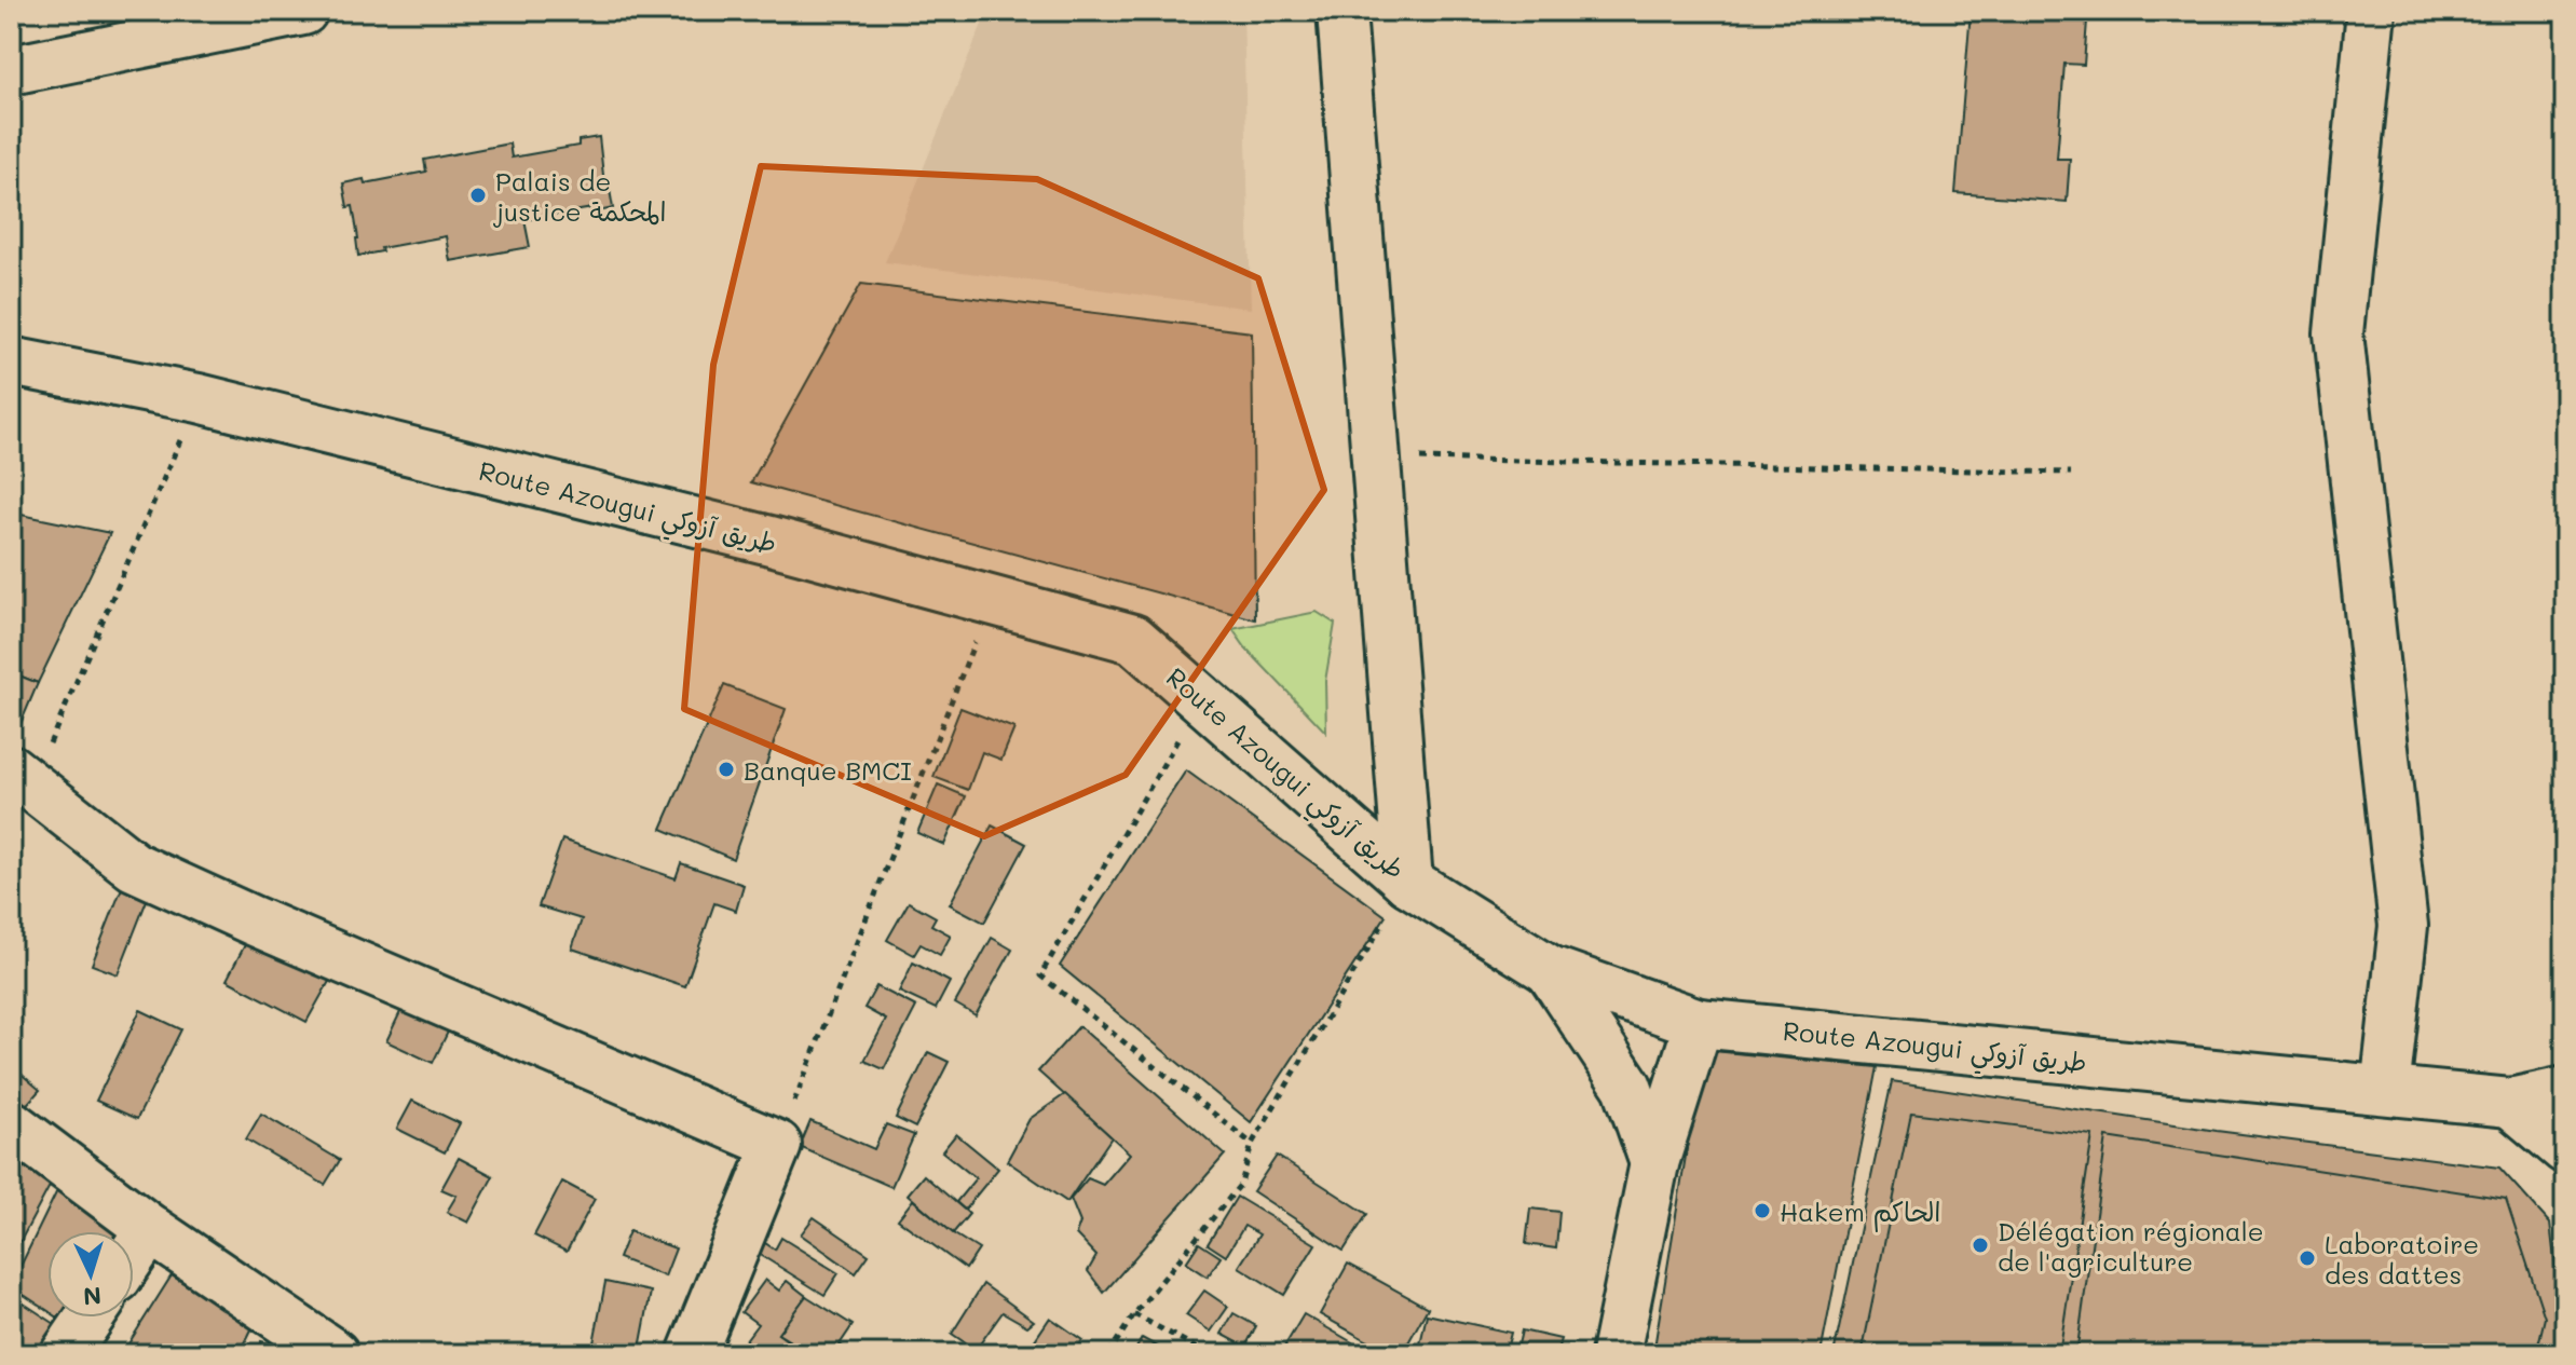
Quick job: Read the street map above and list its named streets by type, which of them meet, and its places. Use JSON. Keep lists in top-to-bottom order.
{
  "streets": {
    "street": ["Route Azougui طريق آزوكي"]
  },
  "places": [
    "Palais de justice المحكمة",
    "Banque BMCI",
    "Hakem الحاكم",
    "Délégation régionale de l'agriculture",
    "Laboratoire des dattes"
  ],
  "north": "bottom"
}
